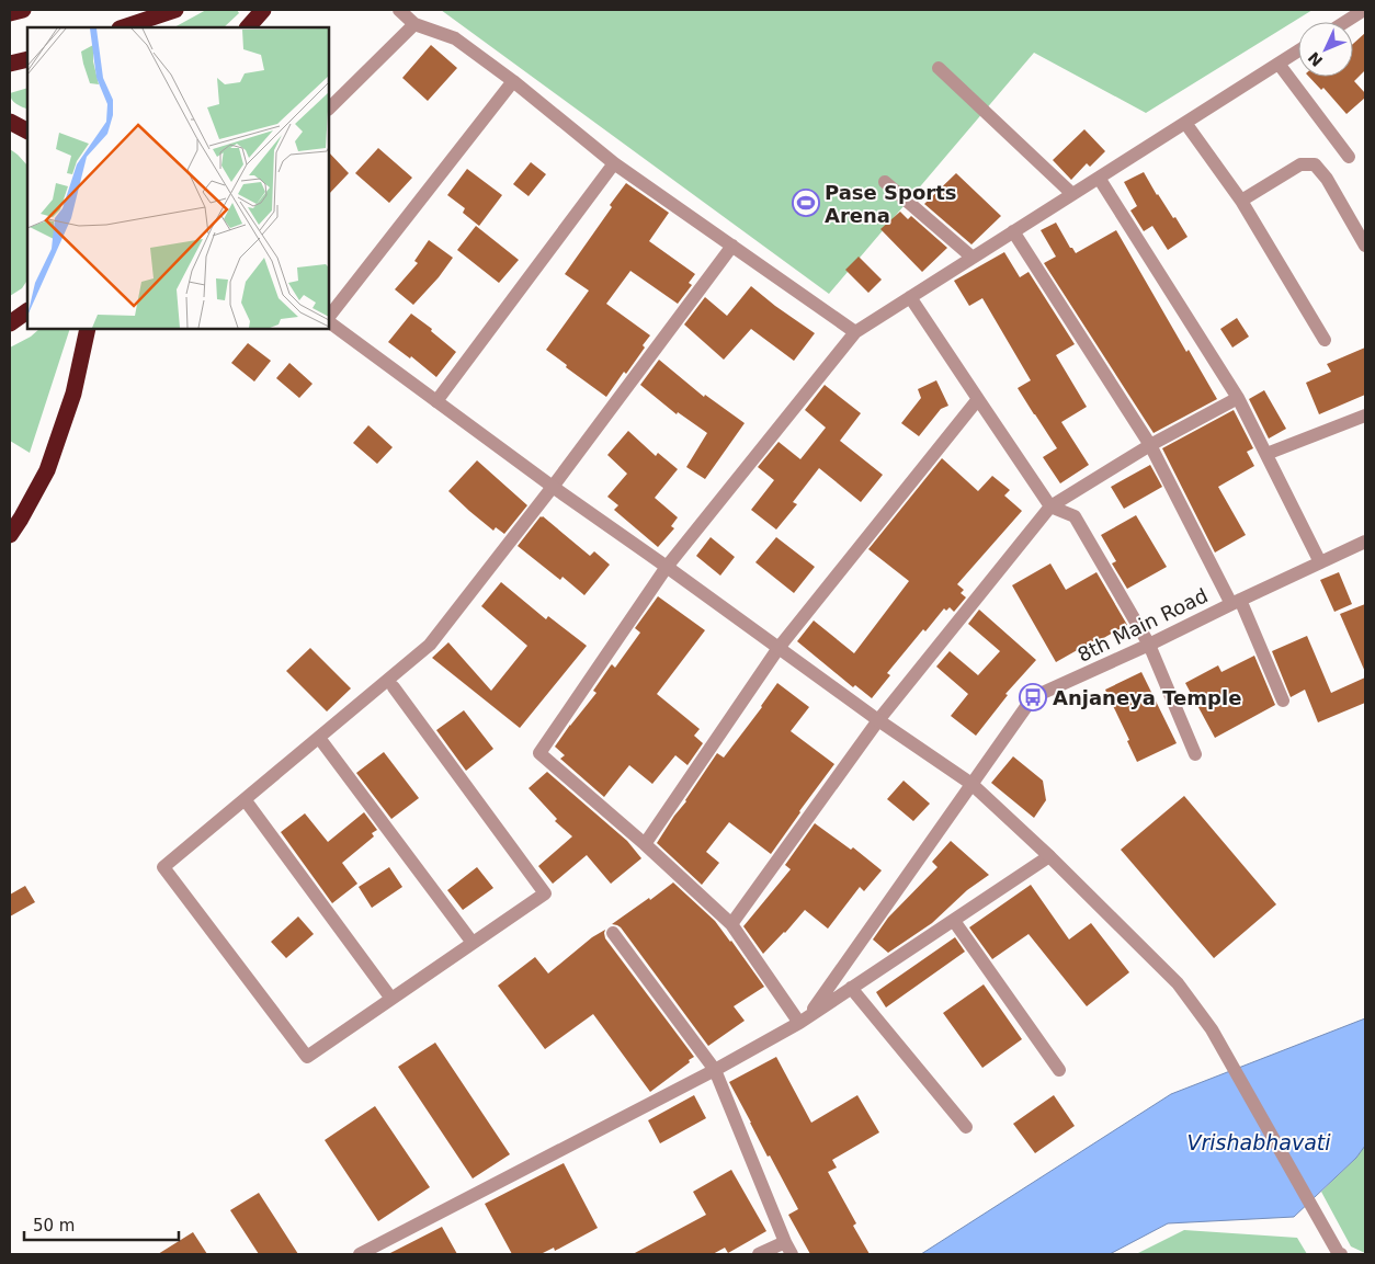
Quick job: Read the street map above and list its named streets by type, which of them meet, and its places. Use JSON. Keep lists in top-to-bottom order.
{
  "streets": {
    "street": ["8th Main Road"]
  },
  "water": ["Vrishabhavati"],
  "places": {
    "sports": ["Pase Sports Arena"],
    "bus stop": ["Anjaneya Temple"]
  },
  "scale_bar": "50 m",
  "north": "bottom left"
}
